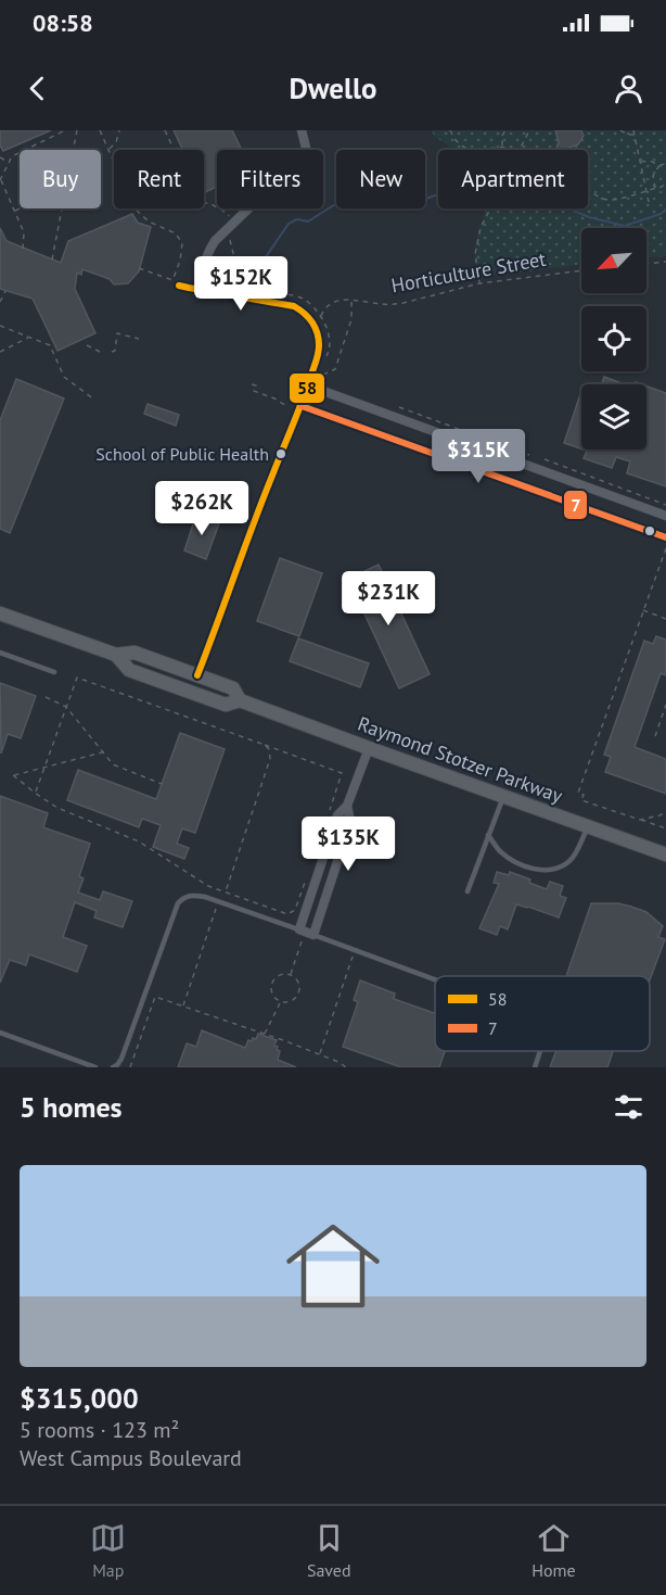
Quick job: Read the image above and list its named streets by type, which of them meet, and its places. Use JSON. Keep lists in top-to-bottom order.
{
  "streets": {
    "main road": ["Raymond Stotzer Parkway"],
    "path": ["Horticulture Street"]
  },
  "places": ["School of Public Health"],
  "lines": ["transit line 58", "transit line 7"],
  "legend": ["58", "7"],
  "north": "bottom left",
  "page": {
    "status": "08:58",
    "header": "Dwello",
    "chip": [
      "Buy",
      "Rent",
      "Filters",
      "New",
      "Apartment"
    ],
    "price": [
      "$152K",
      "$315K",
      "$262K",
      "$231K",
      "$135K"
    ],
    "heading": "5 homes",
    "list": [
      {
        "name": "$315,000",
        "note": "5 rooms · 123 m² · West Campus Boulevard"
      }
    ],
    "tabs": ["Map", "Saved", "Home"]
  }
}
